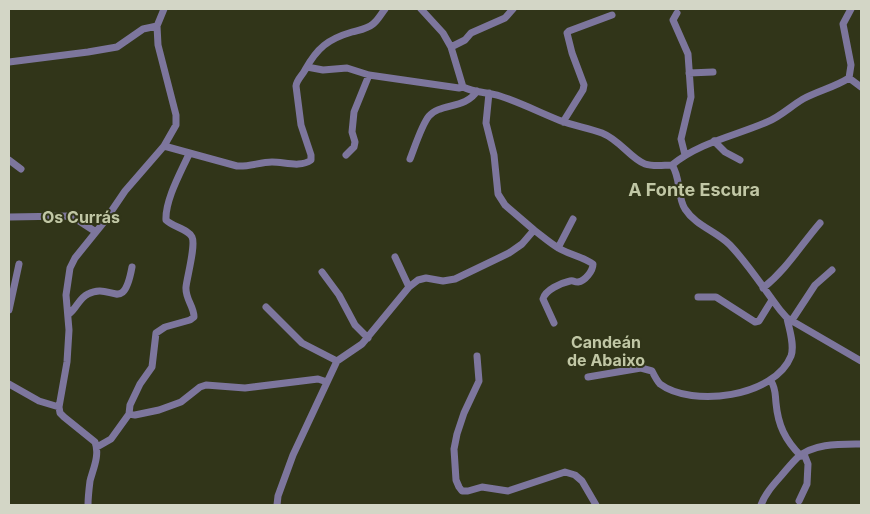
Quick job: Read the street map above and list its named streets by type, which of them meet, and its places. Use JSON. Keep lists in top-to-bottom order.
{
  "districts": ["A Fonte Escura", "Os Currás", "Candeán de Abaixo"]
}
